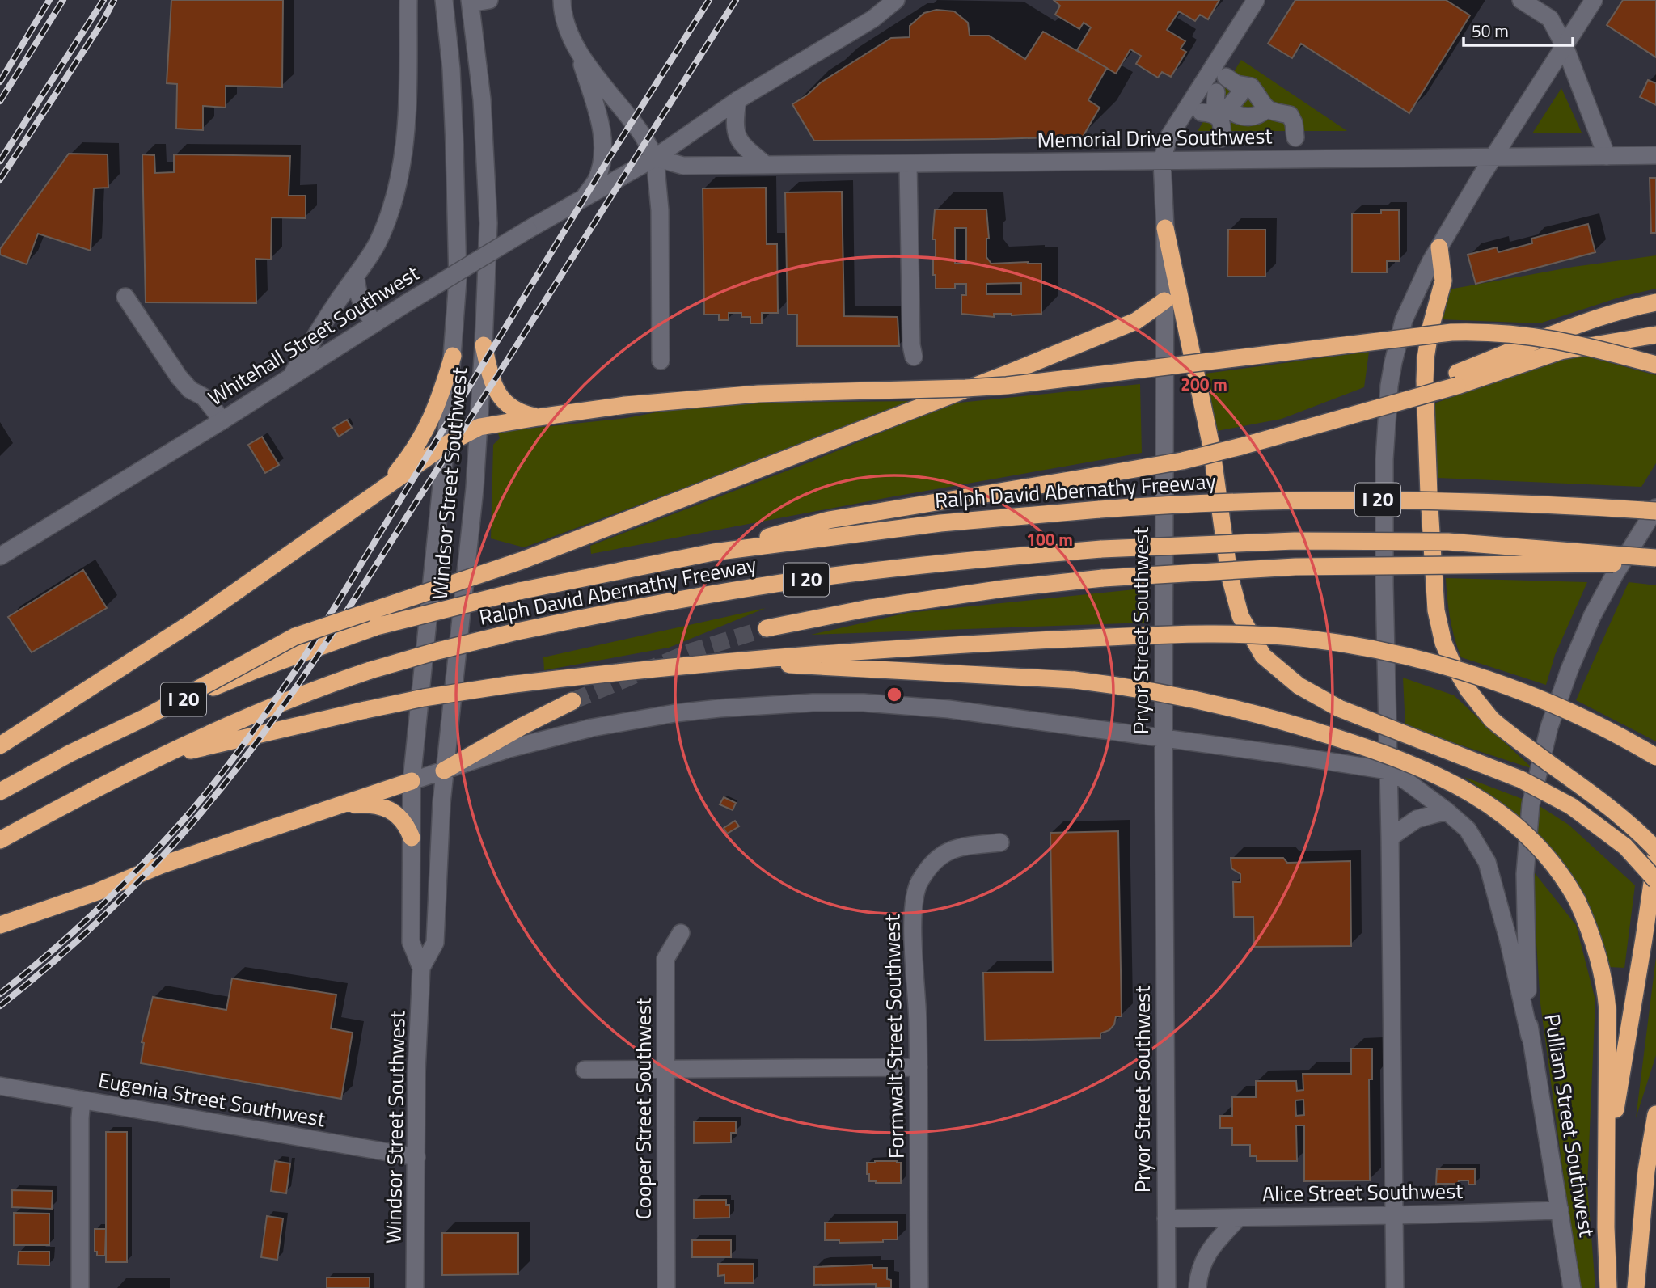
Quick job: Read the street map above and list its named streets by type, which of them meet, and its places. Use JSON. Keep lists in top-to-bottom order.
{
  "streets": {
    "highway": ["Ralph David Abernathy Freeway", "I 20"],
    "main road": [
      "Memorial Drive Southwest",
      "Whitehall Street Southwest",
      "Windsor Street Southwest",
      "Pryor Street Southwest",
      "Formwalt Street Southwest",
      "Eugenia Street Southwest",
      "Cooper Street Southwest",
      "Pulliam Street Southwest",
      "Alice Street Southwest"
    ]
  },
  "crossings": [
    ["Memorial Drive Southwest", "Whitehall Street Southwest"],
    ["Memorial Drive Southwest", "Pryor Street Southwest"],
    ["Windsor Street Southwest", "Eugenia Street Southwest"],
    ["Ralph David Abernathy Freeway", "Pulliam Street Southwest"],
    ["Pryor Street Southwest", "Alice Street Southwest"],
    ["Pulliam Street Southwest", "Alice Street Southwest"]
  ],
  "scale_bar": "50 m",
  "rings": ["200 m", "100 m"]
}
